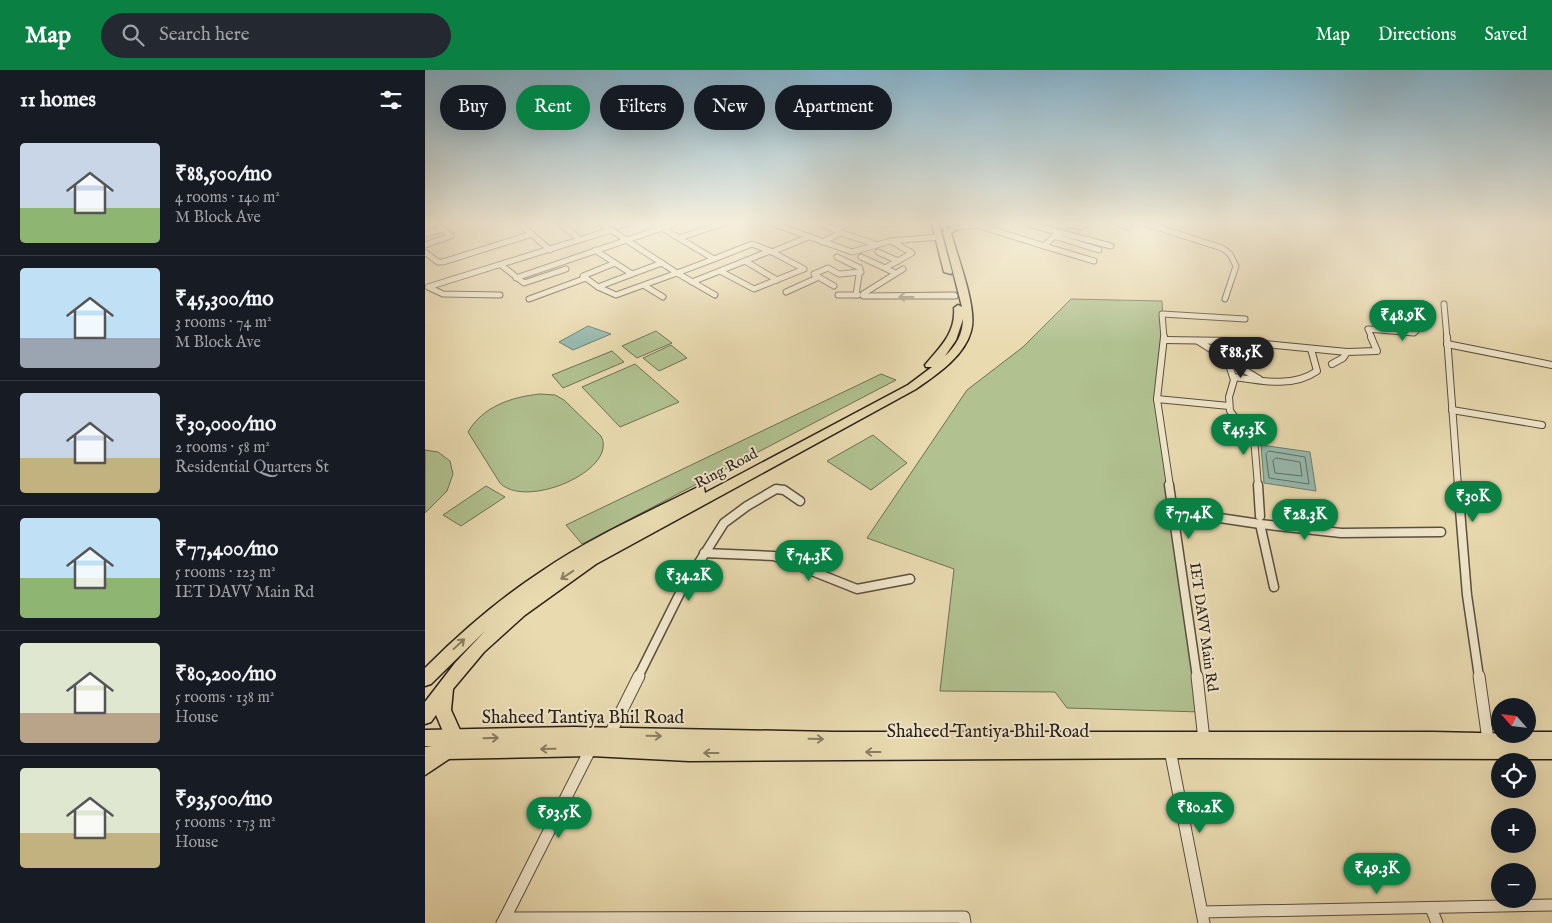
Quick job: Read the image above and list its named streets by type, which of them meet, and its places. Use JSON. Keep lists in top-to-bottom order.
{
  "streets": {
    "highway": ["Ring Road"],
    "main road": ["Shaheed Tantiya Bhil Road"],
    "street": ["IET DAVV Main Rd"]
  },
  "crossings": [
    ["IET DAVV Main Rd", "Shaheed Tantiya Bhil Road"]
  ],
  "north": "top left",
  "page": {
    "header": "Map",
    "search": "Search here",
    "nav": ["Map", "Directions", "Saved"],
    "heading": "11 homes",
    "chip": [
      "Buy",
      "Rent",
      "Filters",
      "New",
      "Apartment"
    ],
    "list": [
      {
        "name": "₹88,500/mo",
        "note": "4 rooms · 140 m² · M Block Ave"
      },
      {
        "name": "₹45,300/mo",
        "note": "3 rooms · 74 m² · M Block Ave"
      },
      {
        "name": "₹30,000/mo",
        "note": "2 rooms · 58 m² · Residential Quarters St"
      },
      {
        "name": "₹77,400/mo",
        "note": "5 rooms · 123 m² · IET DAVV Main Rd"
      },
      {
        "name": "₹80,200/mo",
        "note": "5 rooms · 138 m² · House"
      },
      {
        "name": "₹93,500/mo",
        "note": "5 rooms · 173 m² · House"
      }
    ],
    "price": [
      "₹48.9K",
      "₹88.5K",
      "₹45.3K",
      "₹30K",
      "₹77.4K",
      "₹28.3K",
      "₹74.3K",
      "₹34.2K",
      "₹80.2K",
      "₹93.5K",
      "₹49.3K"
    ],
    "map_buttons": ["+", "−"]
  }
}
